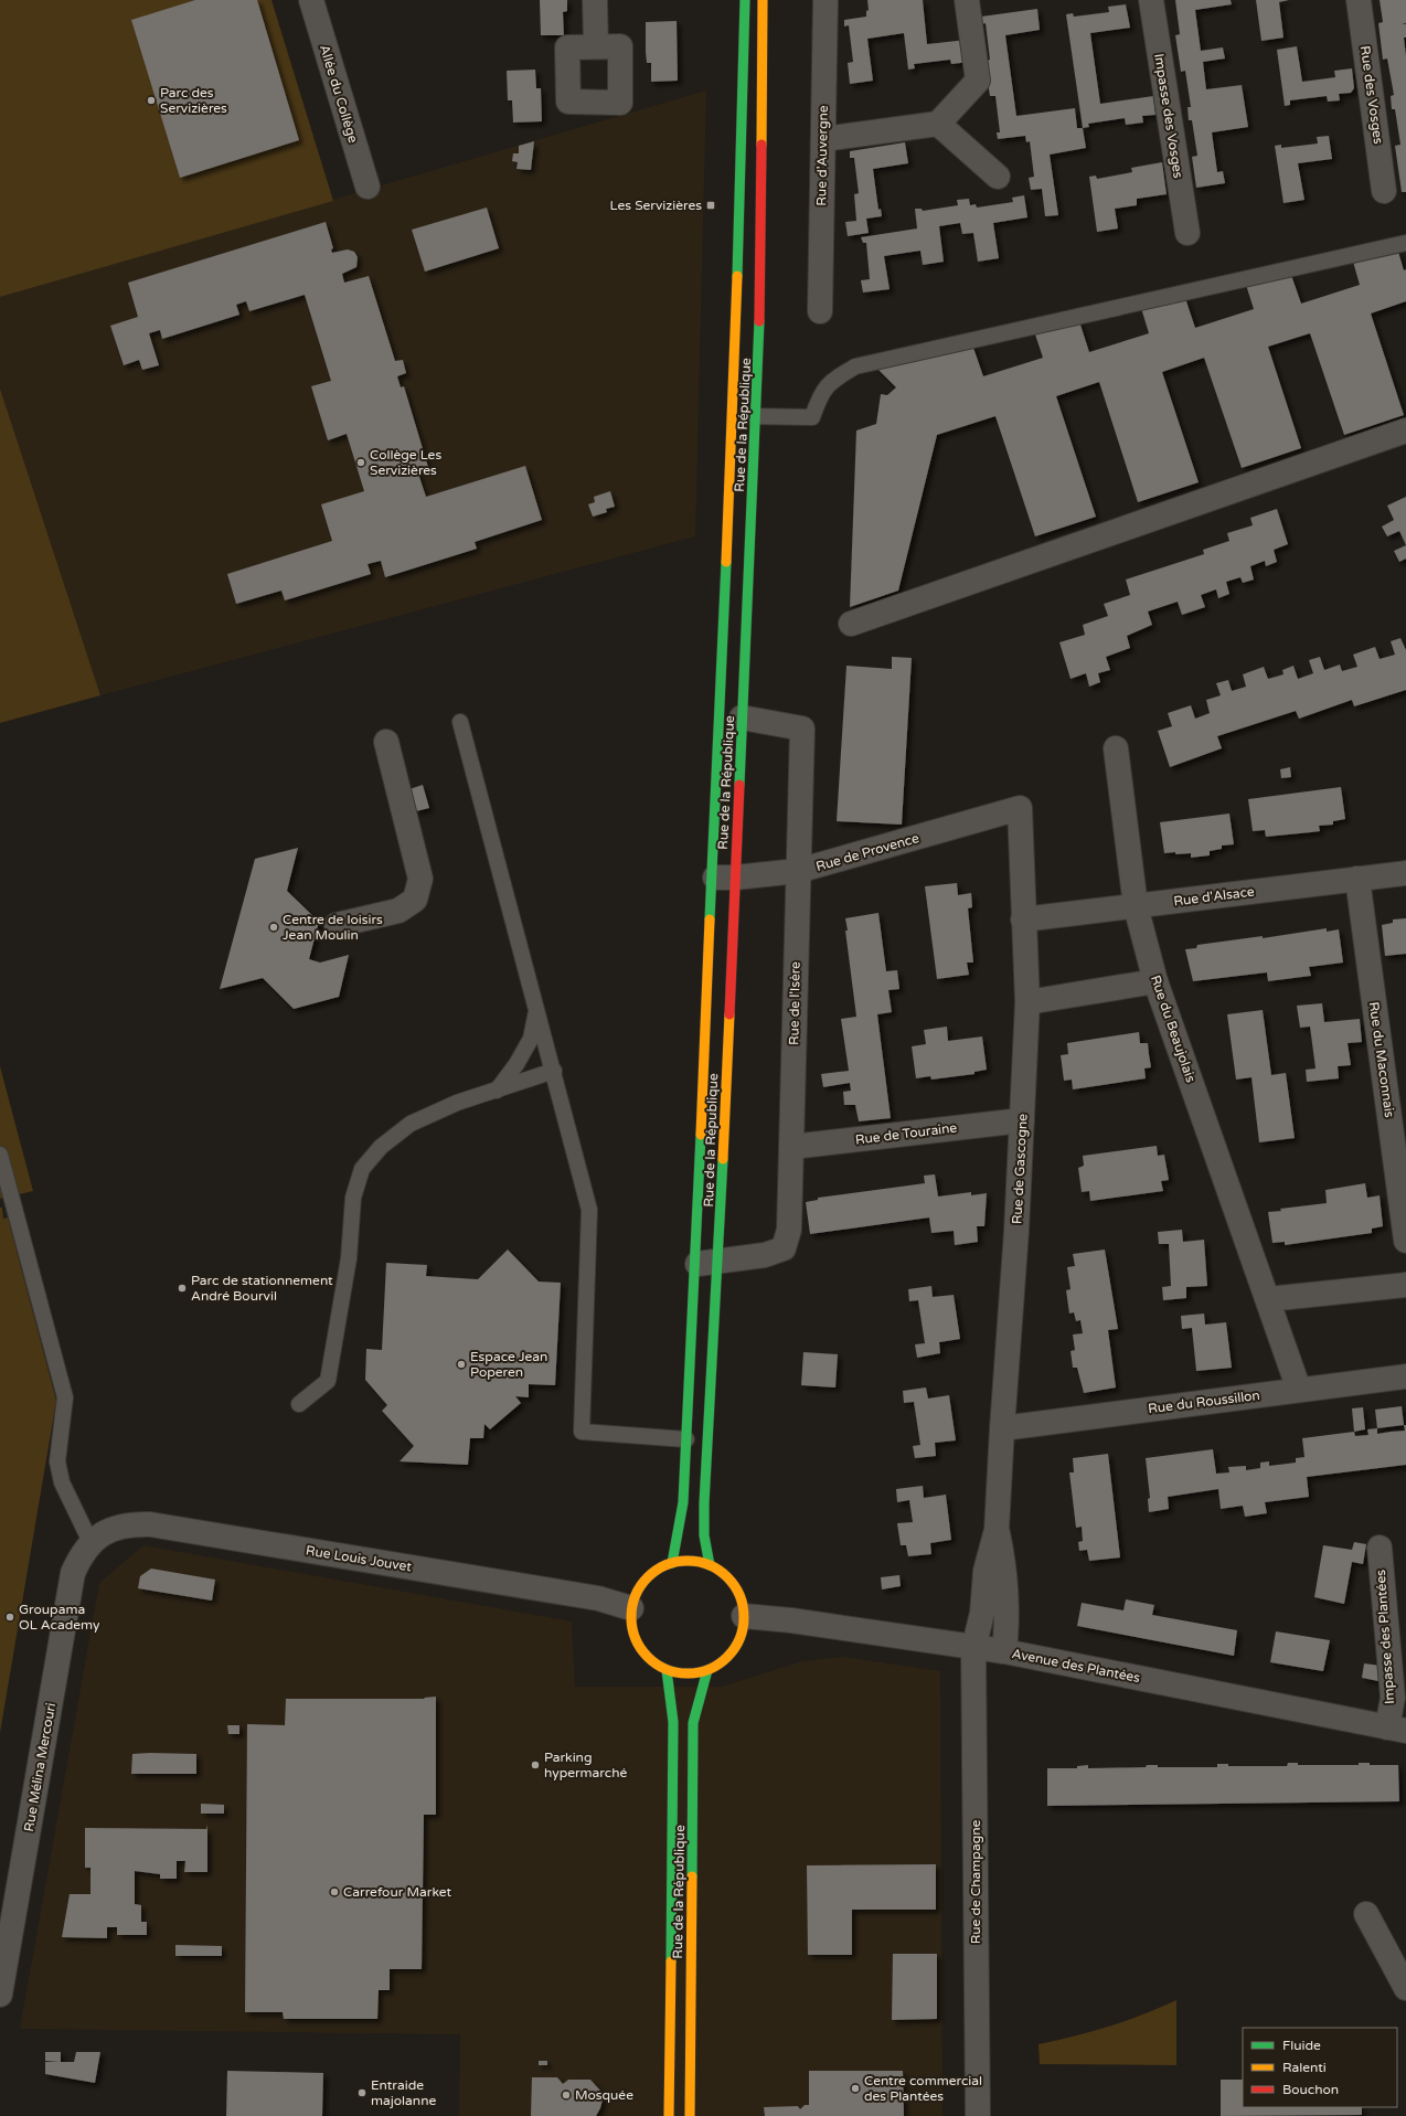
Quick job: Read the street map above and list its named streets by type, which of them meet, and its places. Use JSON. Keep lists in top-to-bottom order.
{
  "streets": {
    "main road": ["Rue de la République"],
    "street": [
      "Allée du Collège",
      "Rue des Vosges",
      "Impasse des Vosges",
      "Rue d'Auvergne",
      "Rue de Provence",
      "Rue d'Alsace",
      "Rue de l'Isère",
      "Rue du Beaujolais",
      "Rue du Maconnais",
      "Rue de Touraine",
      "Rue de Gascogne",
      "Rue du Roussillon",
      "Rue Louis Jouvet",
      "Impasse des Plantées",
      "Avenue des Plantées",
      "Rue Mélina Mercouri",
      "Rue de Champagne"
    ]
  },
  "crossings": [
    ["Rue de la République", "Rue de Provence"],
    ["Rue de la République", "Rue de l'Isère"],
    ["Rue de la République", "Rue Louis Jouvet"],
    ["Rue de la République", "Avenue des Plantées"],
    ["Rue de Provence", "Rue de l'Isère"],
    ["Rue de Provence", "Rue de Gascogne"],
    ["Rue d'Alsace", "Rue du Beaujolais"],
    ["Rue d'Alsace", "Rue du Maconnais"],
    ["Rue d'Alsace", "Rue de Gascogne"],
    ["Rue de l'Isère", "Rue de Touraine"],
    ["Rue du Beaujolais", "Rue du Roussillon"],
    ["Rue de Touraine", "Rue de Gascogne"],
    ["Rue de Gascogne", "Rue du Roussillon"],
    ["Rue de Gascogne", "Avenue des Plantées"],
    ["Rue de Gascogne", "Rue de Champagne"],
    ["Rue Louis Jouvet", "Avenue des Plantées"],
    ["Rue Louis Jouvet", "Rue Mélina Mercouri"],
    ["Impasse des Plantées", "Avenue des Plantées"],
    ["Avenue des Plantées", "Rue de Champagne"]
  ],
  "places": {
    "other": [
      "Parc des Servizières",
      "Collège Les Servizières",
      "Centre de loisirs Jean Moulin",
      "Parc de stationnement André Bourvil",
      "Espace Jean Poperen",
      "Groupama OL Academy",
      "Parking hypermarché",
      "Carrefour Market",
      "Centre commercial des Plantées",
      "Entraide majolanne",
      "Mosquée"
    ],
    "transit": ["Les Servizières"]
  },
  "legend": ["Fluide", "Ralenti", "Bouchon"]
}
